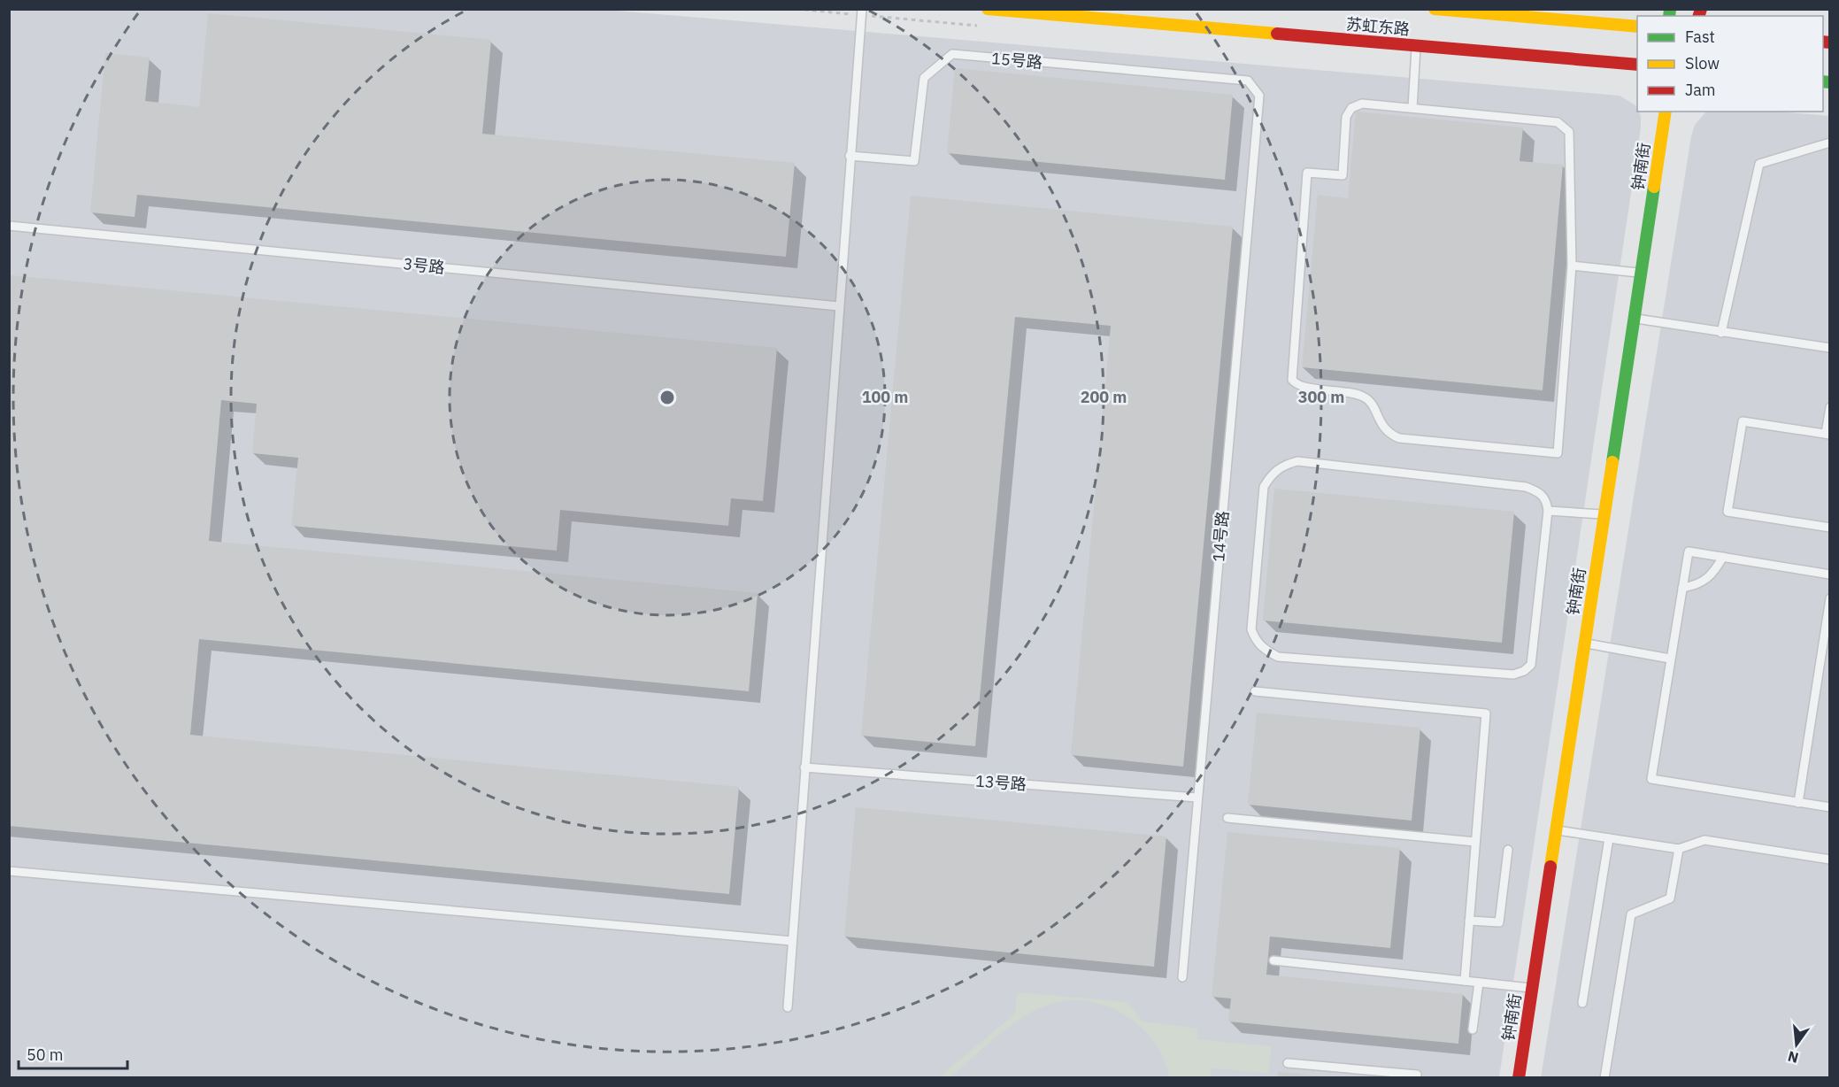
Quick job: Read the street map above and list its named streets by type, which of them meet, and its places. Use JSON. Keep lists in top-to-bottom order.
{
  "streets": {
    "street": ["苏虹东路", "钟南街"],
    "lane": [
      "15号路",
      "3号路",
      "14号路",
      "13号路"
    ]
  },
  "crossings": [
    ["15号路", "14号路"],
    ["14号路", "13号路"]
  ],
  "legend": ["Fast", "Slow", "Jam"],
  "scale_bar": "50 m",
  "north": "bottom",
  "rings": ["100 m", "200 m", "300 m"]
}
